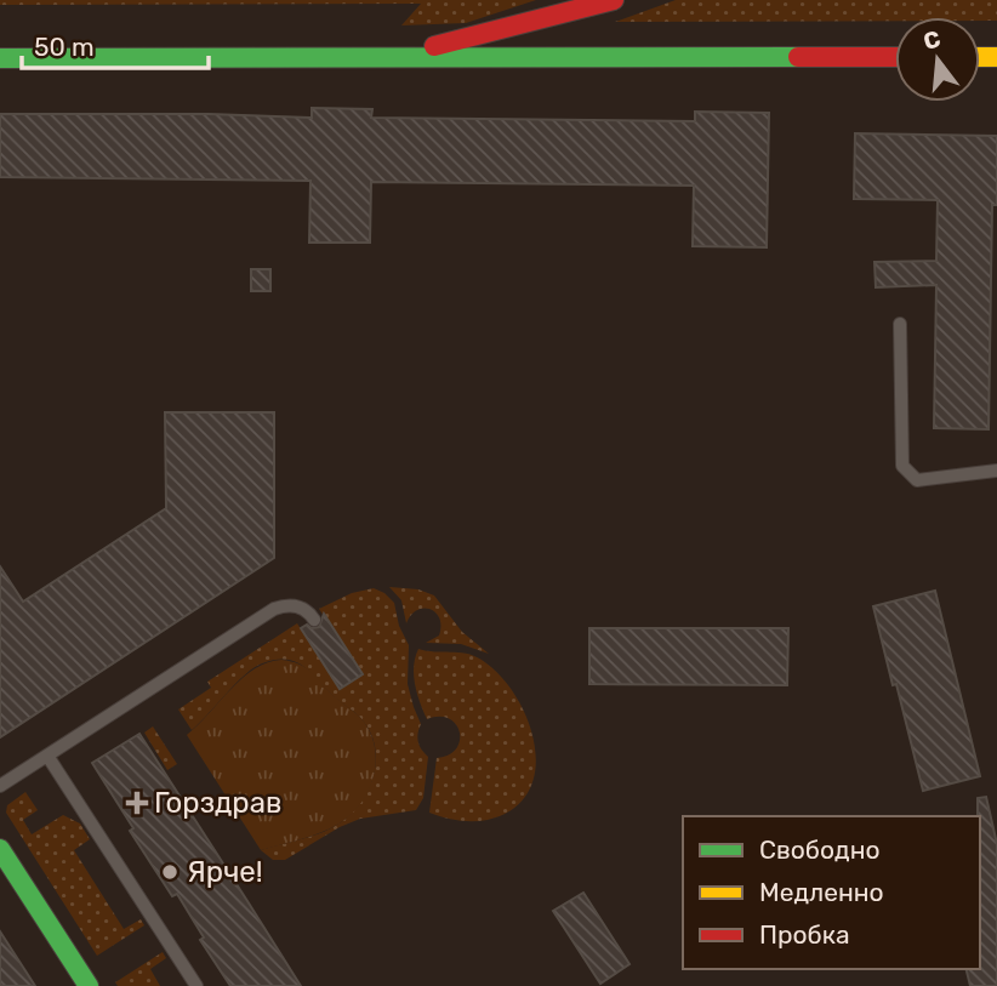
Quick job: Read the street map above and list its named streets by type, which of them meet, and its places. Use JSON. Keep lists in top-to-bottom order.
{
  "places": {
    "health": ["Горздрав"],
    "other": ["Ярче!"]
  },
  "legend": ["Свободно", "Медленно", "Пробка"],
  "scale_bar": "50 m",
  "north": "top"
}
